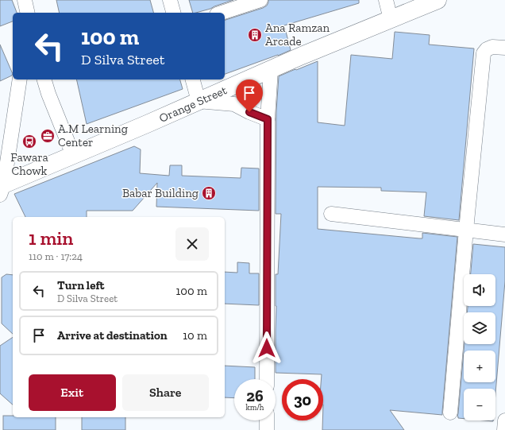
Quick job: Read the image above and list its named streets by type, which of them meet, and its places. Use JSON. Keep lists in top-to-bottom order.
{
  "streets": {
    "street": ["Orange Street"]
  },
  "places": {
    "building": ["Ana Ramzan Arcade", "Babar Building"],
    "office": ["A.M Learning Center"],
    "bus stop": ["Fawara Chowk"]
  },
  "page": {
    "turn": ["100 m", "D Silva Street"],
    "heading": ["1 min", "110 m · 17:24"],
    "list": [
      {
        "name": "Turn left",
        "note": "D Silva Street",
        "value": "100 m"
      },
      {
        "name": "Arrive at destination",
        "value": "10 m"
      }
    ],
    "map_buttons": ["+", "−"],
    "buttons": ["Exit", "Share"],
    "speed": "26 km/h",
    "limit": "30"
  }
}
